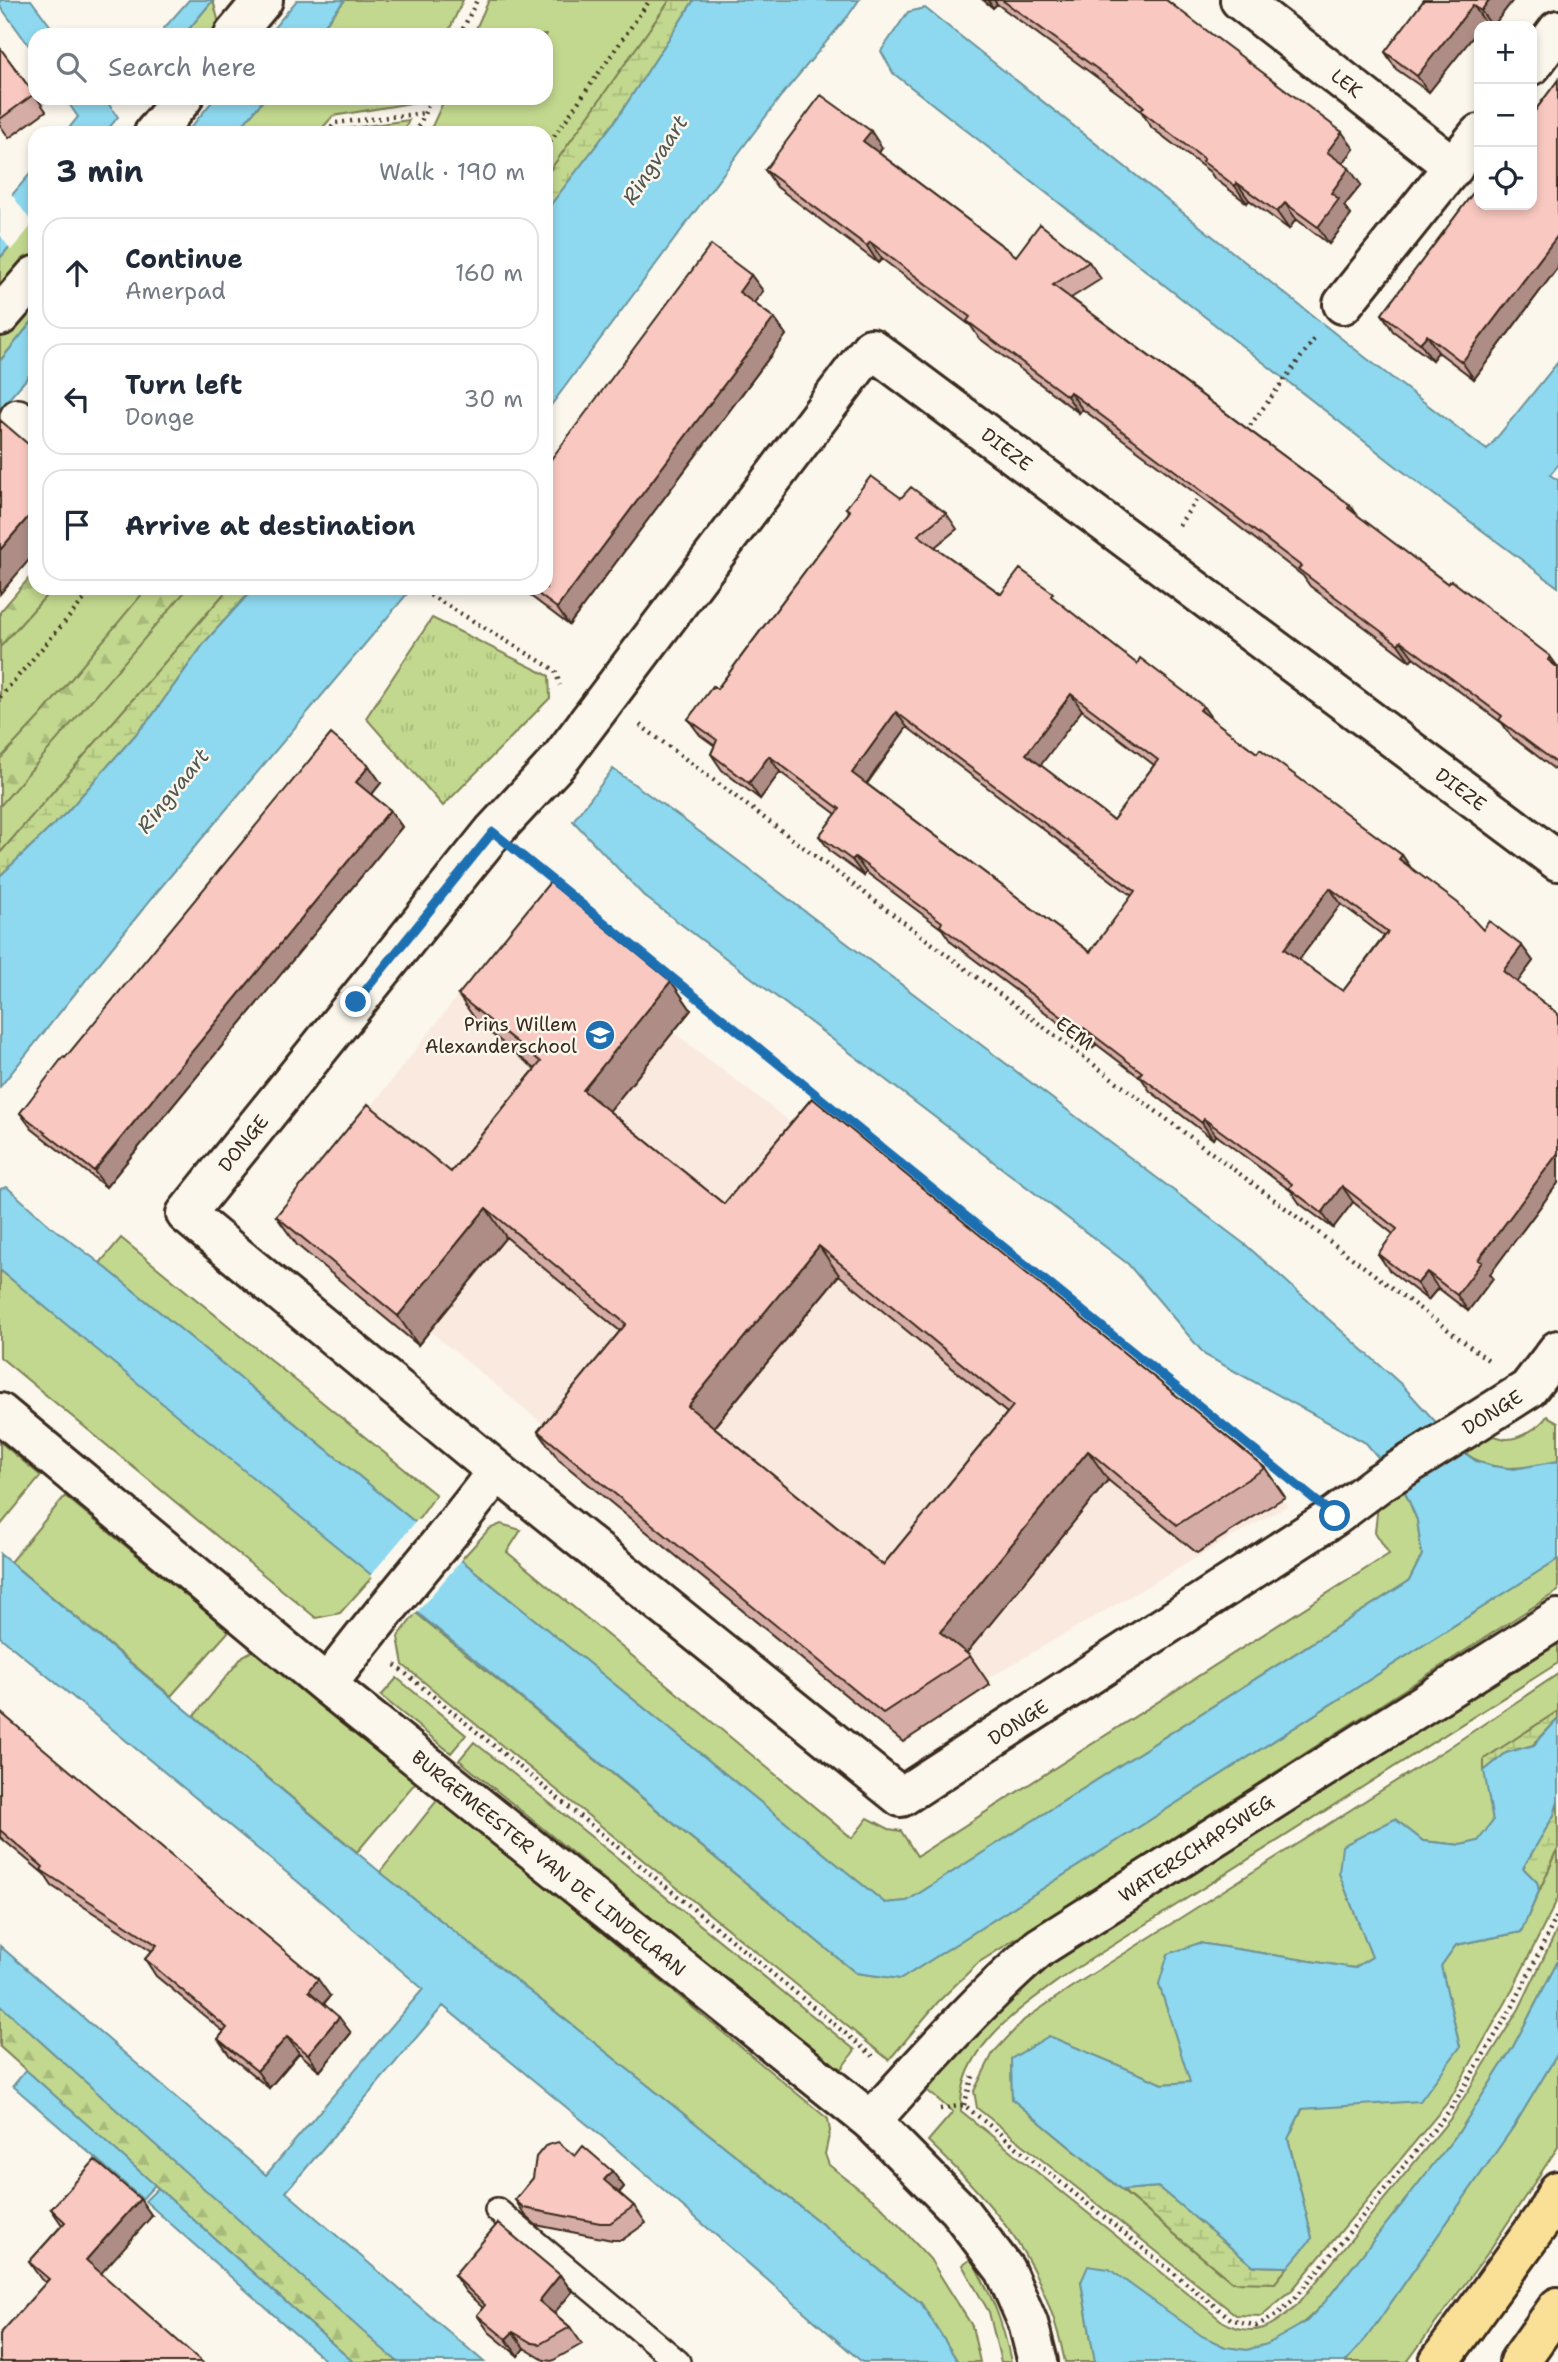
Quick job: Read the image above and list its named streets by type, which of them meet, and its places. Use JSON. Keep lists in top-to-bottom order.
{
  "streets": {
    "street": [
      "LEK",
      "DIEZE",
      "DONGE",
      "WATERSCHAPSWEG",
      "BURGEMEESTER VAN DE LINDELAAN"
    ],
    "path": ["EEM"]
  },
  "crossings": [
    ["DIEZE", "EEM"],
    ["DIEZE", "DONGE"],
    ["EEM", "DONGE"],
    ["WATERSCHAPSWEG", "BURGEMEESTER VAN DE LINDELAAN"]
  ],
  "water": ["Ringvaart"],
  "places": {
    "school or university": ["Prins Willem Alexanderschool"]
  },
  "page": {
    "map_buttons": ["+", "−"],
    "search": "Search here",
    "heading": ["3 min", "Walk · 190 m"],
    "list": [
      ["Continue", "Amerpad", "160 m"],
      ["Turn left", "Donge", "30 m"],
      "Arrive at destination"
    ]
  }
}
